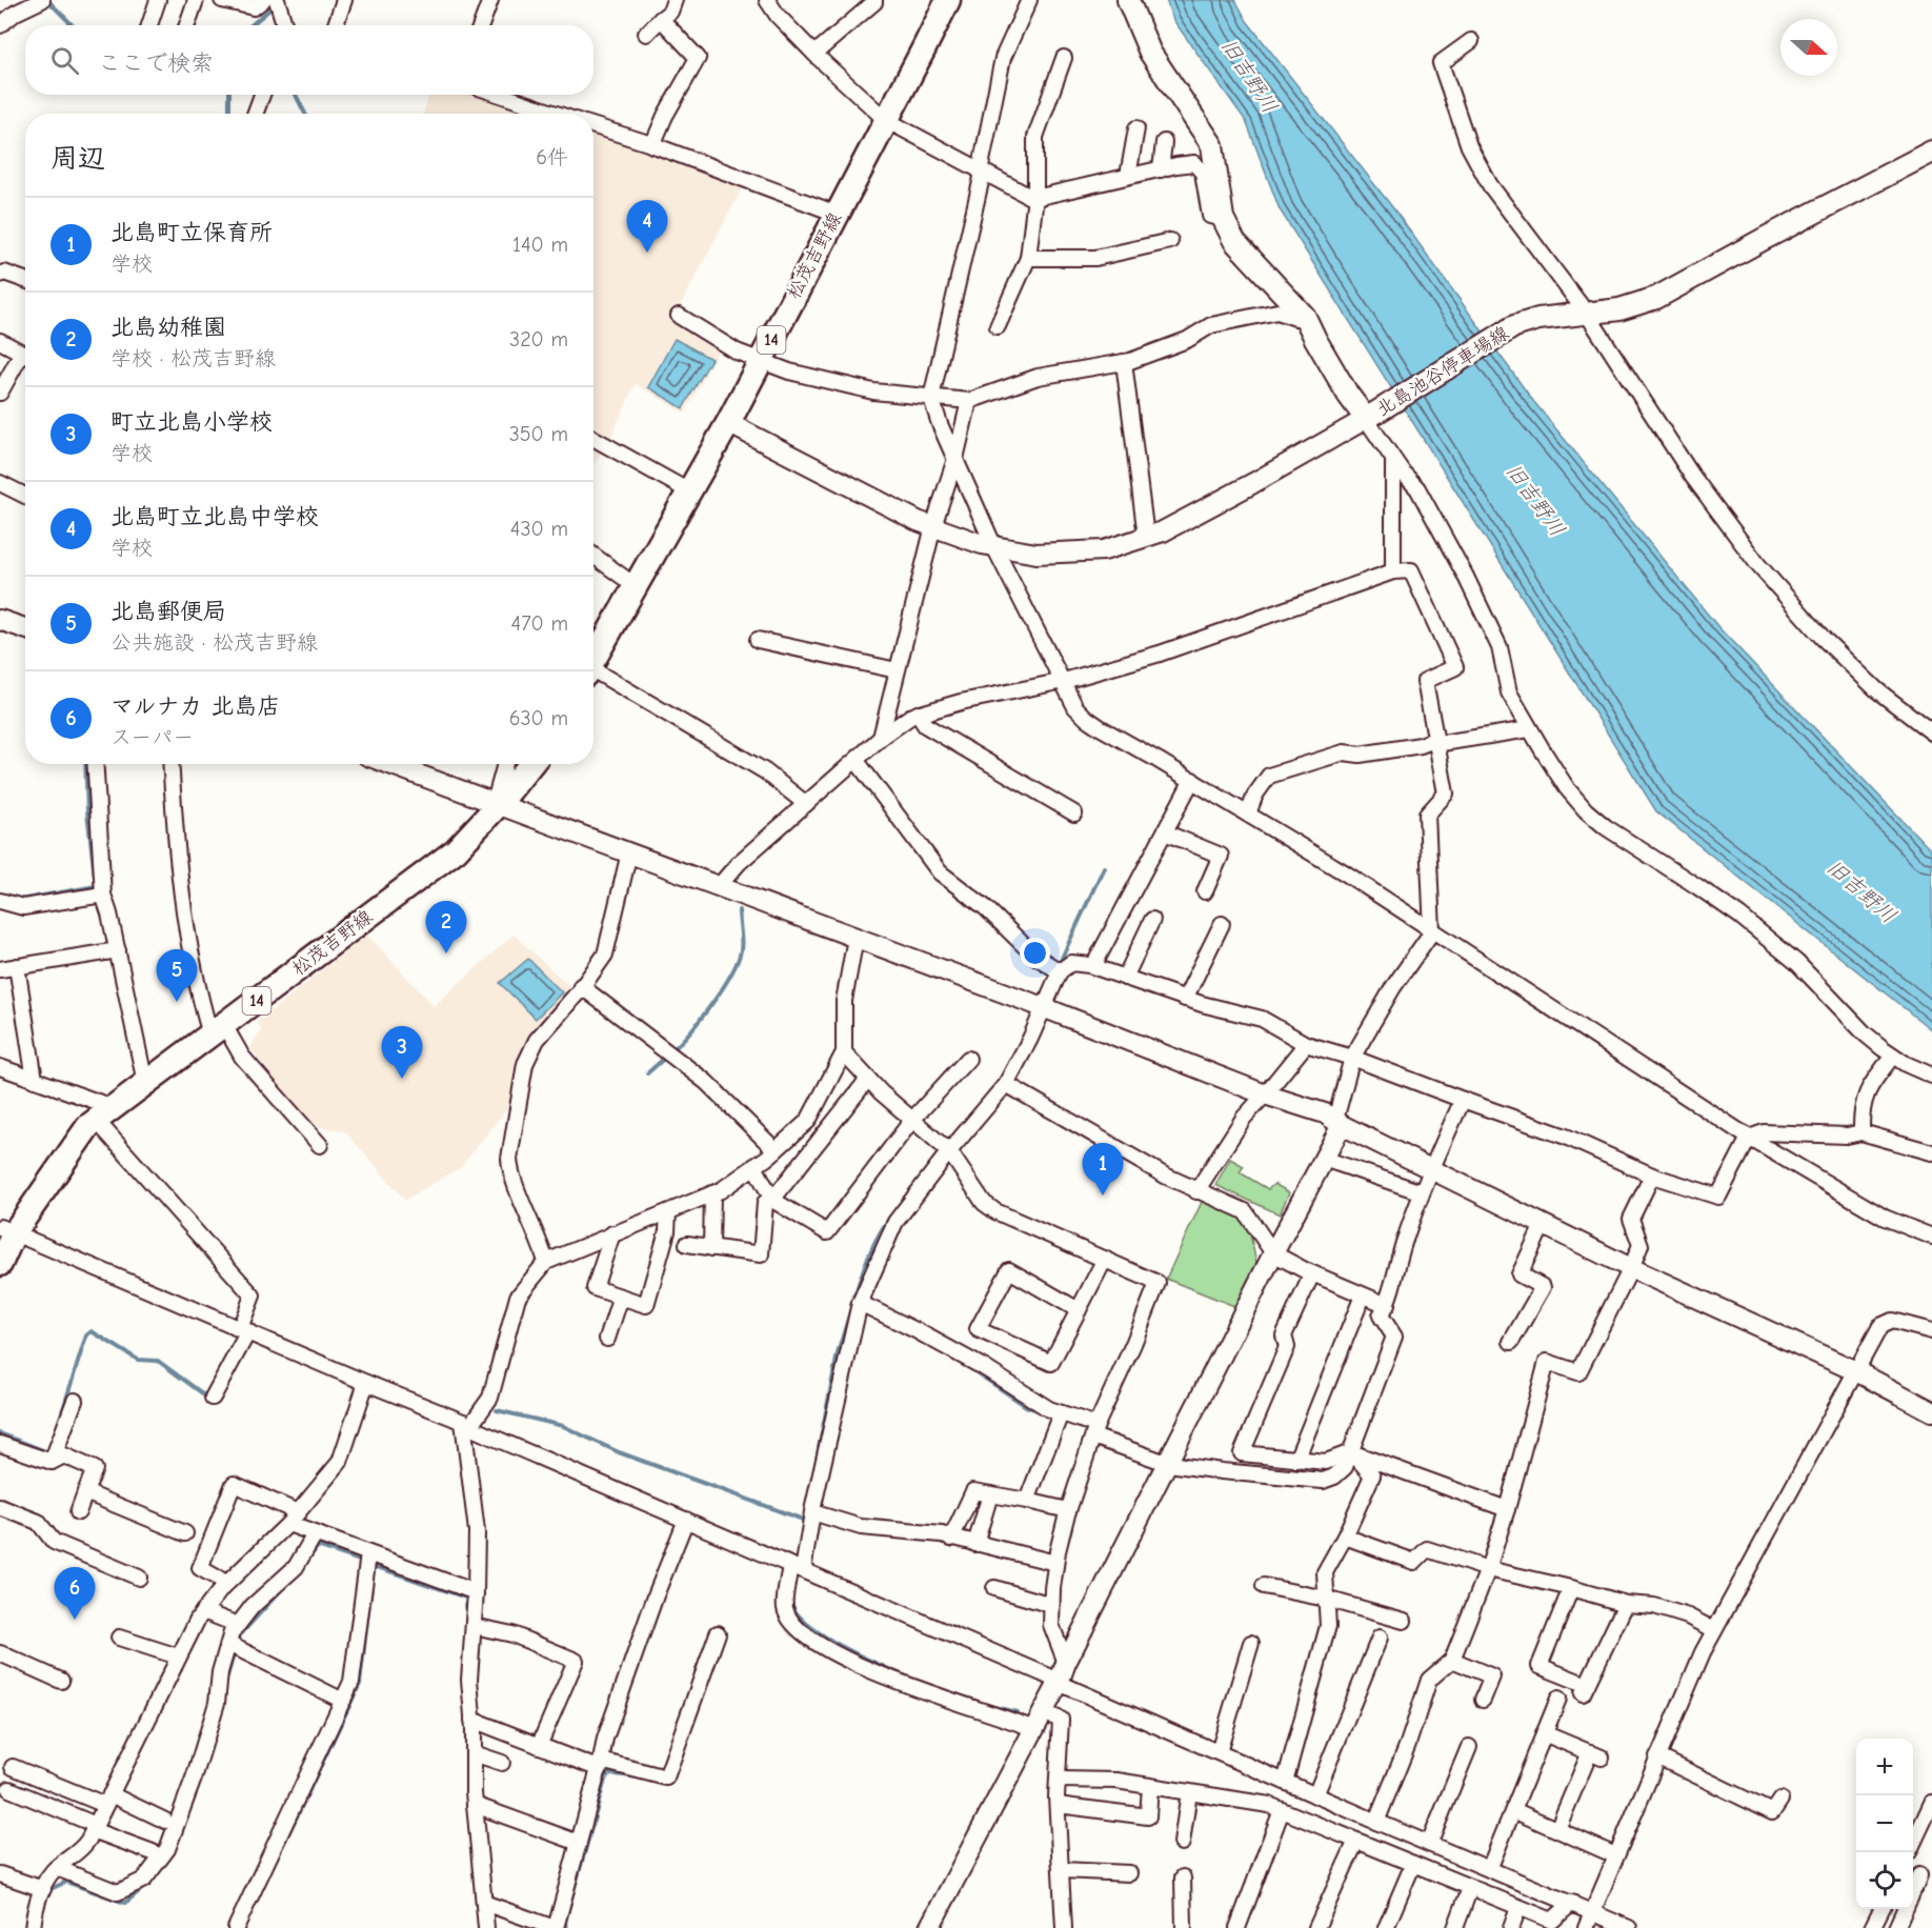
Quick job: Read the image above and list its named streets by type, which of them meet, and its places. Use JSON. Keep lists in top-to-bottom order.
{
  "streets": {
    "main road": ["松茂吉野線", "14", "北島池谷停車場線"]
  },
  "water": ["旧吉野川"],
  "north": "right",
  "page": {
    "search": "ここで検索",
    "heading": ["周辺", "6件"],
    "list": [
      {
        "mark": "1",
        "name": "北島町立保育所",
        "note": "学校",
        "value": "140 m"
      },
      {
        "mark": "2",
        "name": "北島幼稚園",
        "note": "学校 · 松茂吉野線",
        "value": "320 m"
      },
      {
        "mark": "3",
        "name": "町立北島小学校",
        "note": "学校",
        "value": "350 m"
      },
      {
        "mark": "4",
        "name": "北島町立北島中学校",
        "note": "学校",
        "value": "430 m"
      },
      {
        "mark": "5",
        "name": "北島郵便局",
        "note": "公共施設 · 松茂吉野線",
        "value": "470 m"
      },
      {
        "mark": "6",
        "name": "マルナカ 北島店",
        "note": "スーパー",
        "value": "630 m"
      }
    ],
    "pins": [
      "4",
      "2",
      "5",
      "3",
      "1",
      "6"
    ],
    "map_buttons": ["+", "−"]
  }
}
